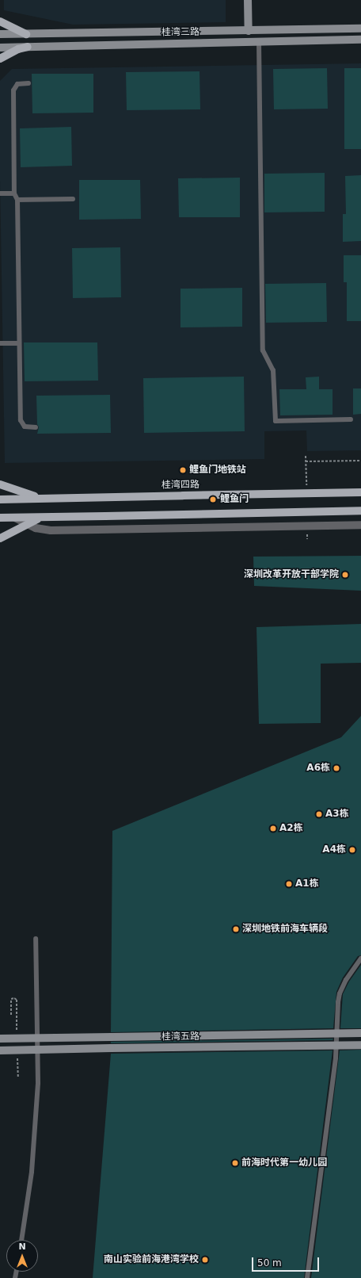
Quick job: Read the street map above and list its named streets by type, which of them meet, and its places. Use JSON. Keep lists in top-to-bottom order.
{
  "streets": {
    "main road": ["桂湾四路"],
    "street": ["桂湾三路", "桂湾五路"]
  },
  "places": [
    "鲤鱼门地铁站",
    "鲤鱼门",
    "深圳改革开放干部学院",
    "A6栋",
    "A3栋",
    "A2栋",
    "A4栋",
    "A1栋",
    "深圳地铁前海车辆段",
    "前海时代第一幼儿园",
    "南山实验前海港湾学校"
  ],
  "scale_bar": "50 m",
  "north": "top"
}
